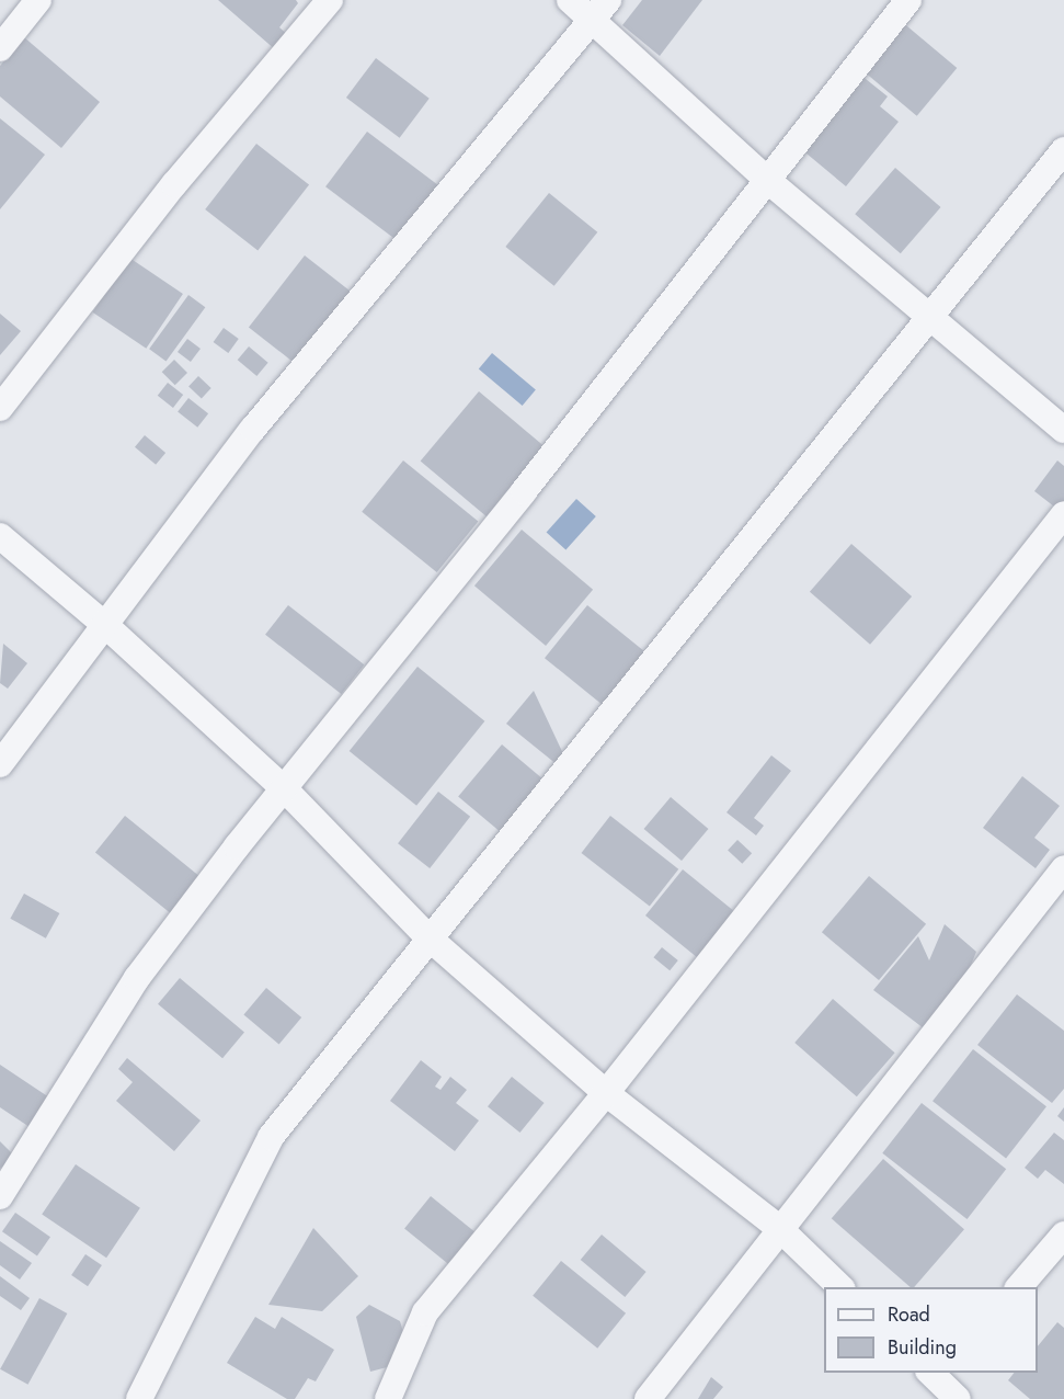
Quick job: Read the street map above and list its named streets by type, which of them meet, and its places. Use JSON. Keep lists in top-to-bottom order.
{
  "legend": ["Road", "Building"]
}
